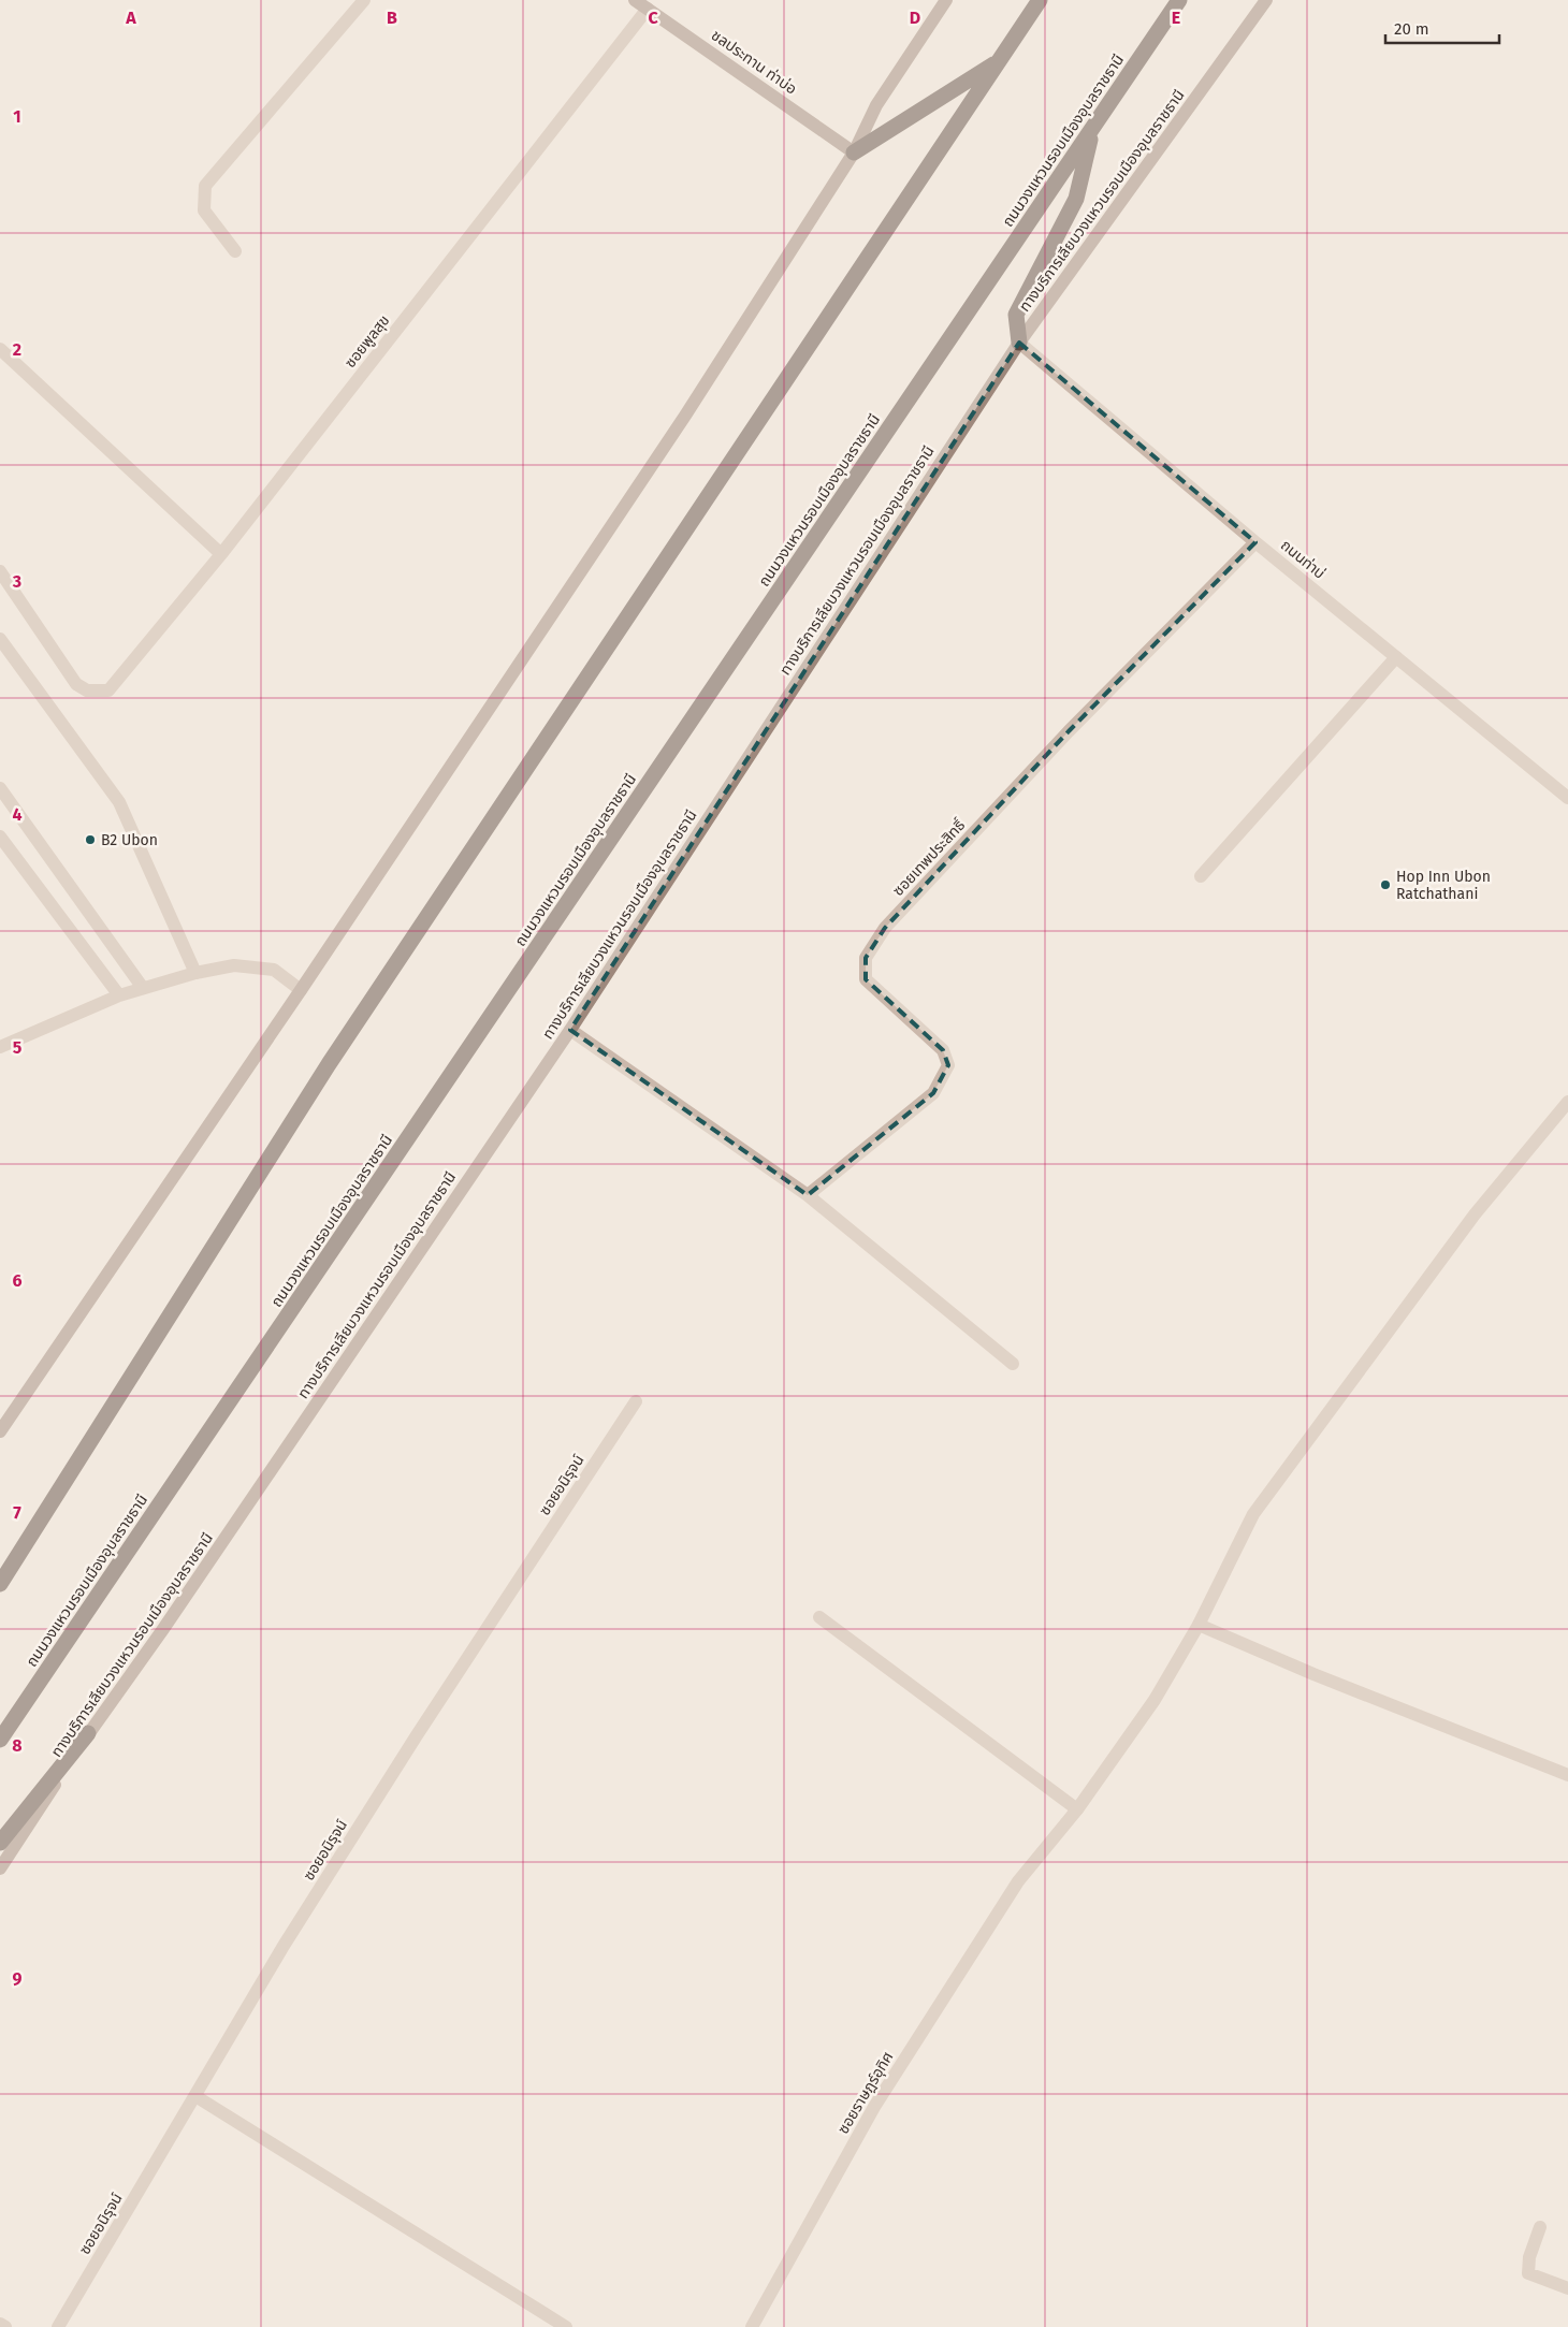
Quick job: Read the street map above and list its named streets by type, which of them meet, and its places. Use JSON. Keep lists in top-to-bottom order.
{
  "streets": {
    "highway": ["ถนนวงแหวนรอบเมืองอุบลราชธานี"],
    "main road": ["ชลประทาน ท่าบ่อ", "ทางบริการเลียบวงแหวนรอบเมืองอุบลราชธานี"],
    "street": [
      "ซอยพูลสุข",
      "ถนนท่าบ่",
      "ซอยเทพประสิทธิ์",
      "ซอยอนิรุจน์",
      "ซอยราษฎร์อุทิศ"
    ]
  },
  "crossings": [
    ["ชลประทาน ท่าบ่อ", "ซอยพูลสุข"],
    ["ทางบริการเลียบวงแหวนรอบเมืองอุบลราชธานี", "ถนนท่าบ่"],
    ["ถนนท่าบ่", "ซอยเทพประสิทธิ์"]
  ],
  "places": ["B2 Ubon", "Hop Inn Ubon Ratchathani"],
  "scale_bar": "20 m",
  "grid": {
    "columns": [
      "A",
      "B",
      "C",
      "D",
      "E"
    ],
    "rows": [
      "1",
      "2",
      "3",
      "4",
      "5",
      "6",
      "7",
      "8",
      "9"
    ]
  }
}
